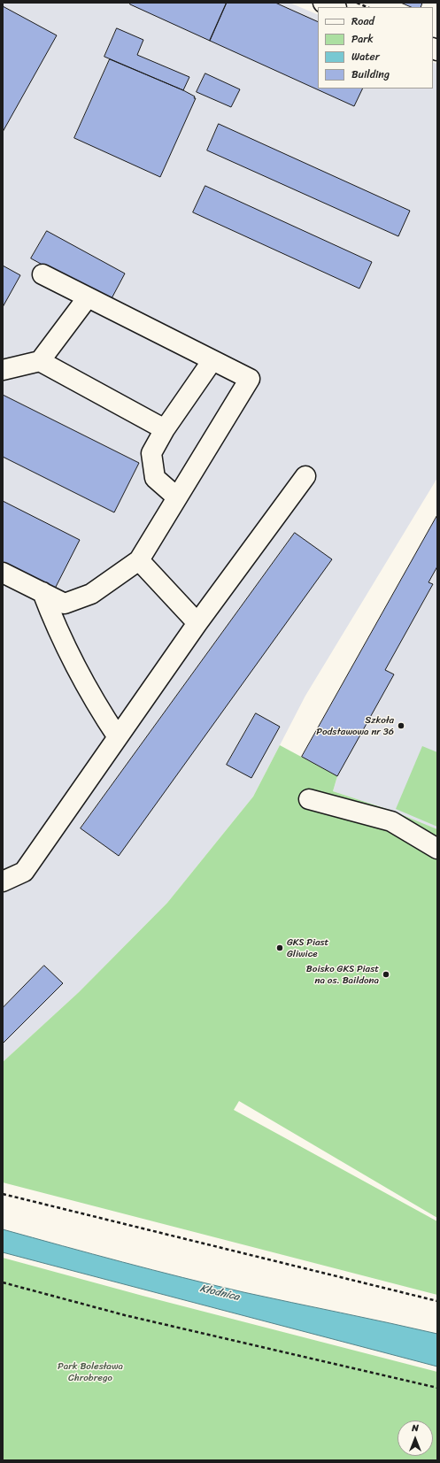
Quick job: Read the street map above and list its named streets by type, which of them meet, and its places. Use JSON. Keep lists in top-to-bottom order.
{
  "water": ["Kłodnica"],
  "parks": ["Park Bolesława Chrobrego"],
  "places": ["Szkoła Podstawowa nr 36", "GKS Piast Gliwice", "Boisko GKS Piast na os. Baildona"],
  "legend": [
    "Road",
    "Park",
    "Water",
    "Building"
  ],
  "north": "top"
}
